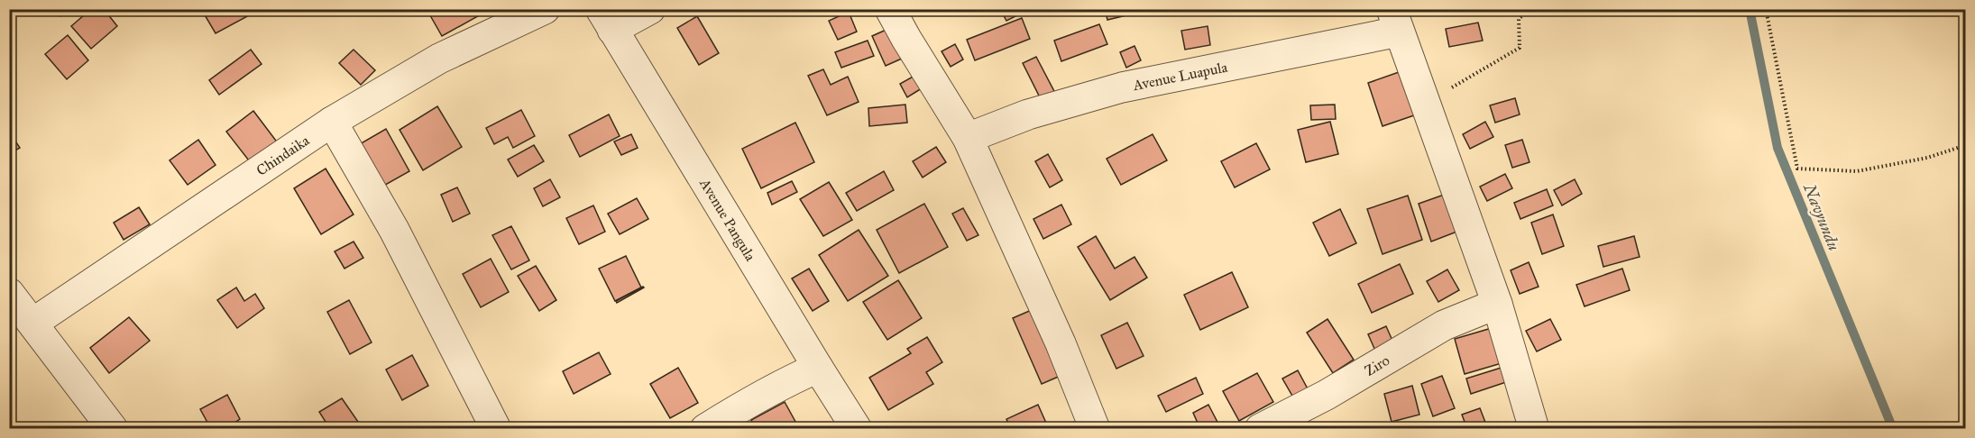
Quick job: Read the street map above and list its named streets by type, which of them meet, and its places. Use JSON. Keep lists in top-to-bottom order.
{
  "streets": {
    "street": [
      "Avenue Luapula",
      "Chindaika",
      "Avenue Pangula",
      "Ziro"
    ]
  },
  "water": ["Navyundu"]
}
